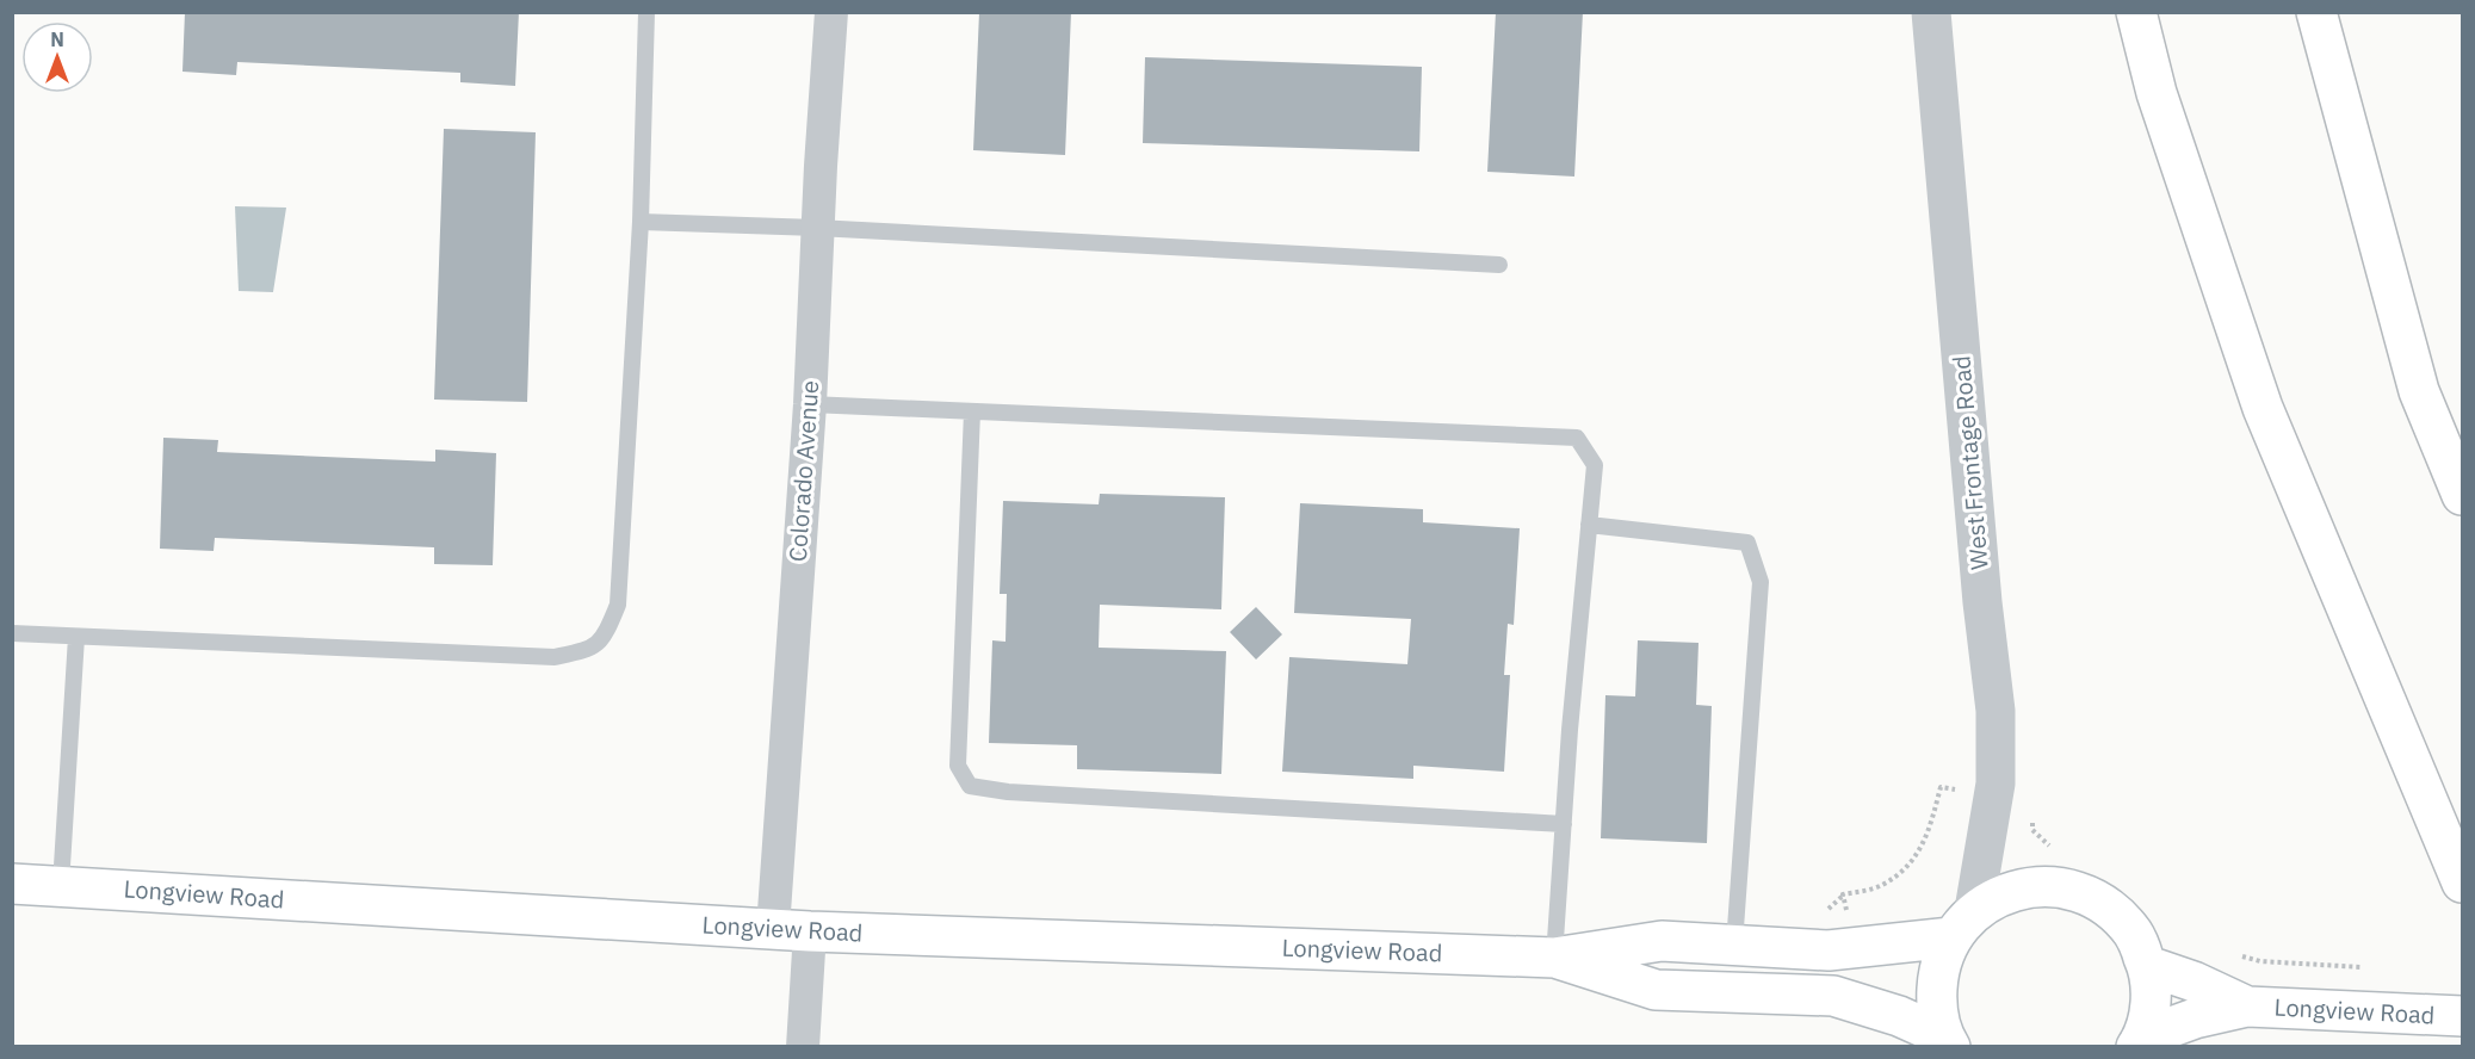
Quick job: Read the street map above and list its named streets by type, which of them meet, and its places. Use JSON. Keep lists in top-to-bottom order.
{
  "streets": {
    "main road": ["Longview Road"],
    "street": ["West Frontage Road", "Colorado Avenue"]
  },
  "crossings": [
    ["West Frontage Road", "Longview Road"],
    ["Colorado Avenue", "Longview Road"]
  ],
  "north": "top"
}
